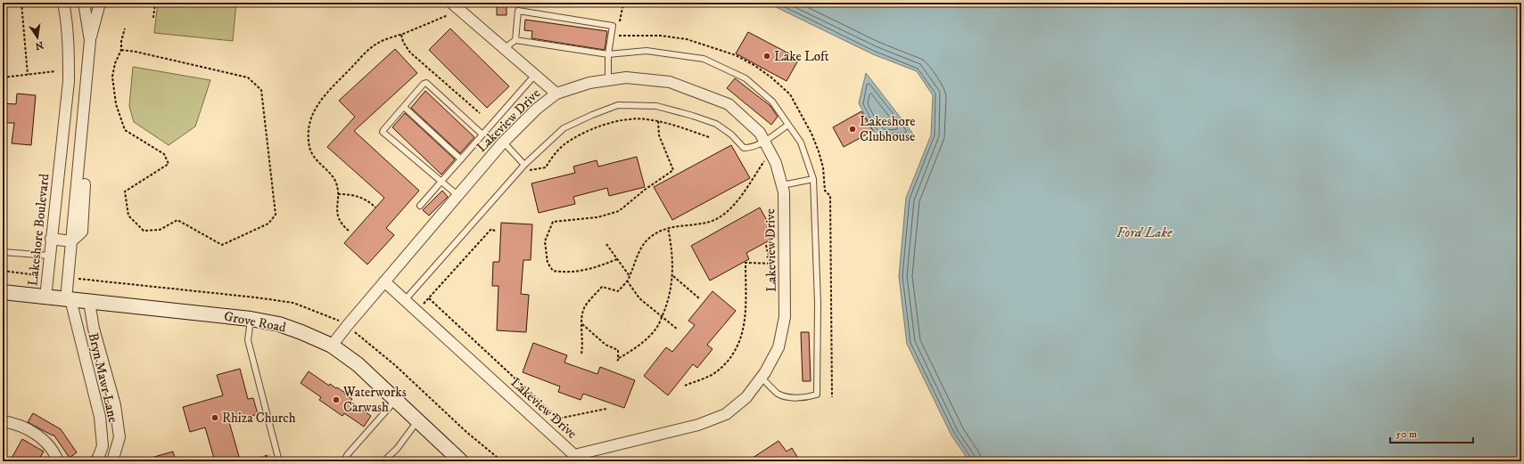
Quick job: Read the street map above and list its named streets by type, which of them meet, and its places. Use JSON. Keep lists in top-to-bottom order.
{
  "streets": {
    "main road": ["Grove Road"],
    "street": ["Lakeview Drive", "Lakeshore Boulevard", "Bryn Mawr Lane"]
  },
  "crossings": [
    ["Lakeshore Boulevard", "Grove Road"],
    ["Grove Road", "Bryn Mawr Lane"]
  ],
  "water": ["Ford Lake"],
  "places": [
    "Lake Loft",
    "Lakeshore Clubhouse",
    "Waterworks Carwash",
    "Rhiza Church"
  ],
  "scale_bar": "50 m",
  "north": "bottom"
}
